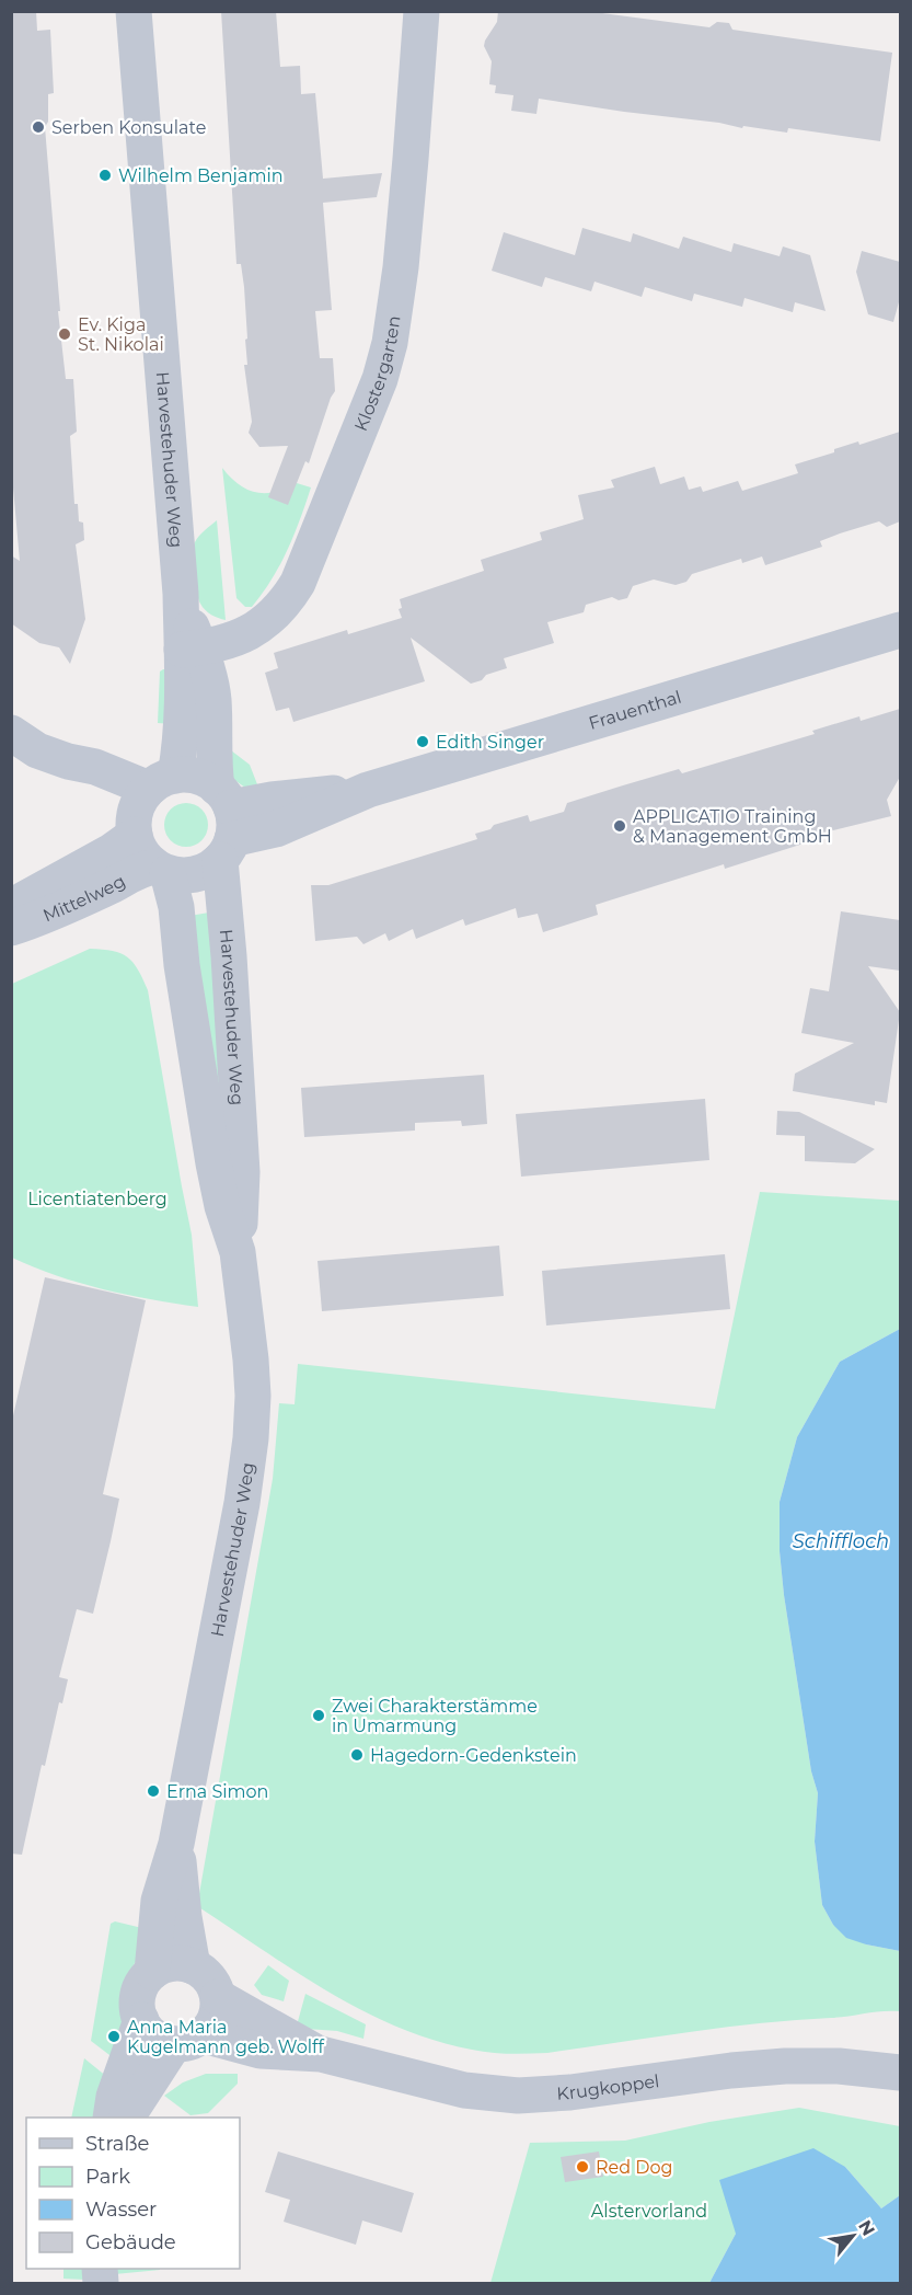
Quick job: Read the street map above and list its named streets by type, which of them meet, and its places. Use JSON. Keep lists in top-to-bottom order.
{
  "streets": {
    "street": [
      "Klostergarten",
      "Harvestehuder Weg",
      "Frauenthal",
      "Mittelweg",
      "Krugkoppel"
    ]
  },
  "crossings": [
    ["Klostergarten", "Harvestehuder Weg"],
    ["Harvestehuder Weg", "Frauenthal"],
    ["Harvestehuder Weg", "Mittelweg"],
    ["Harvestehuder Weg", "Krugkoppel"],
    ["Frauenthal", "Mittelweg"]
  ],
  "water": ["Schiffloch"],
  "parks": ["Licentiatenberg", "Alstervorland"],
  "places": [
    "Serben Konsulate",
    "Wilhelm Benjamin",
    "Ev. Kiga St. Nikolai",
    "Edith Singer",
    "APPLICATIO Training & Management GmbH",
    "Zwei Charakterstämme in Umarmung",
    "Hagedorn-Gedenkstein",
    "Erna Simon",
    "Anna Maria Kugelmann geb. Wolff",
    "Red Dog"
  ],
  "legend": [
    "Straße",
    "Park",
    "Wasser",
    "Gebäude"
  ],
  "north": "top right"
}
